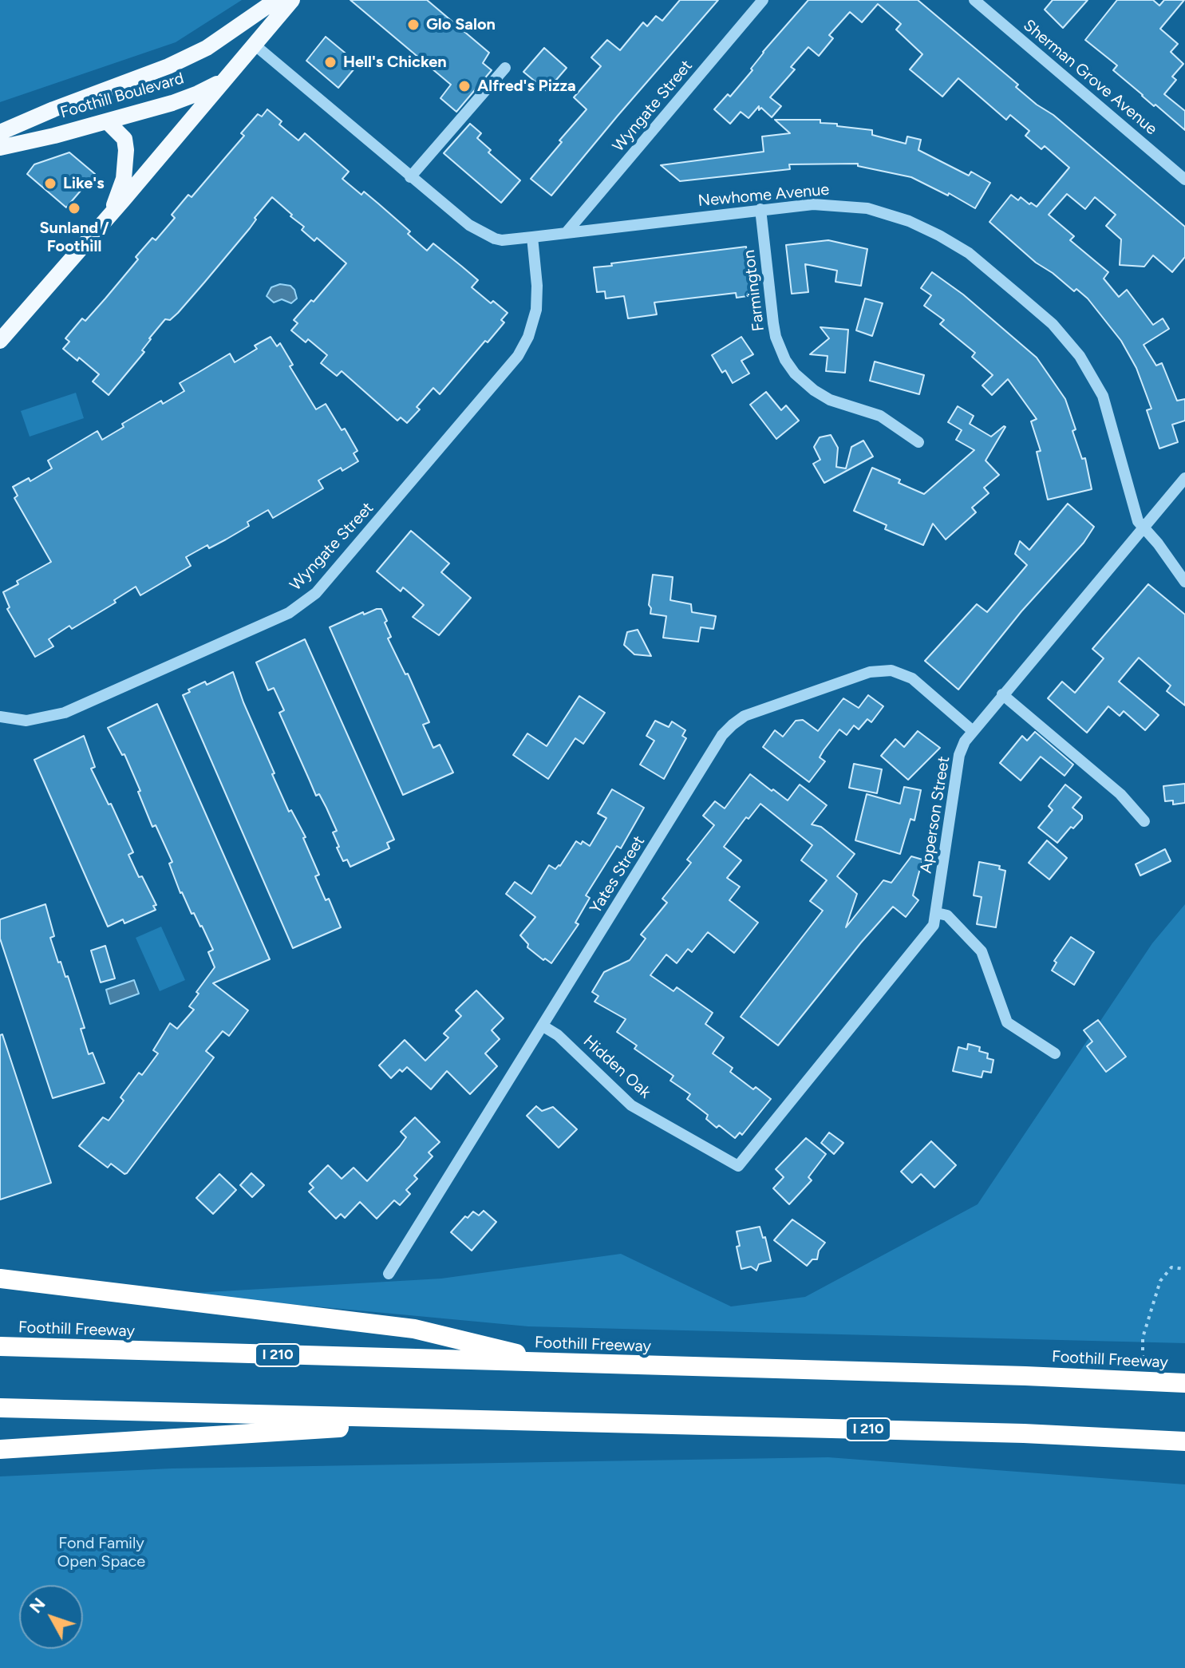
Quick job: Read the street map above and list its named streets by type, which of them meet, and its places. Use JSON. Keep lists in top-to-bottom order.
{
  "streets": {
    "highway": ["Foothill Freeway", "I 210"],
    "main road": ["Foothill Boulevard"],
    "street": [
      "Sherman Grove Avenue",
      "Wyngate Street",
      "Newhome Avenue",
      "Farmington",
      "Apperson Street",
      "Yates Street",
      "Hidden Oak"
    ]
  },
  "crossings": [
    ["Foothill Boulevard", "Newhome Avenue"],
    ["Wyngate Street", "Newhome Avenue"],
    ["Newhome Avenue", "Farmington"],
    ["Newhome Avenue", "Apperson Street"],
    ["Apperson Street", "Yates Street"],
    ["Apperson Street", "Hidden Oak"],
    ["Yates Street", "Hidden Oak"]
  ],
  "parks": ["Fond Family Open Space"],
  "places": [
    "Glo Salon",
    "Hell's Chicken",
    "Alfred's Pizza",
    "Like's",
    "Sunland / Foothill"
  ],
  "north": "top left"
}
